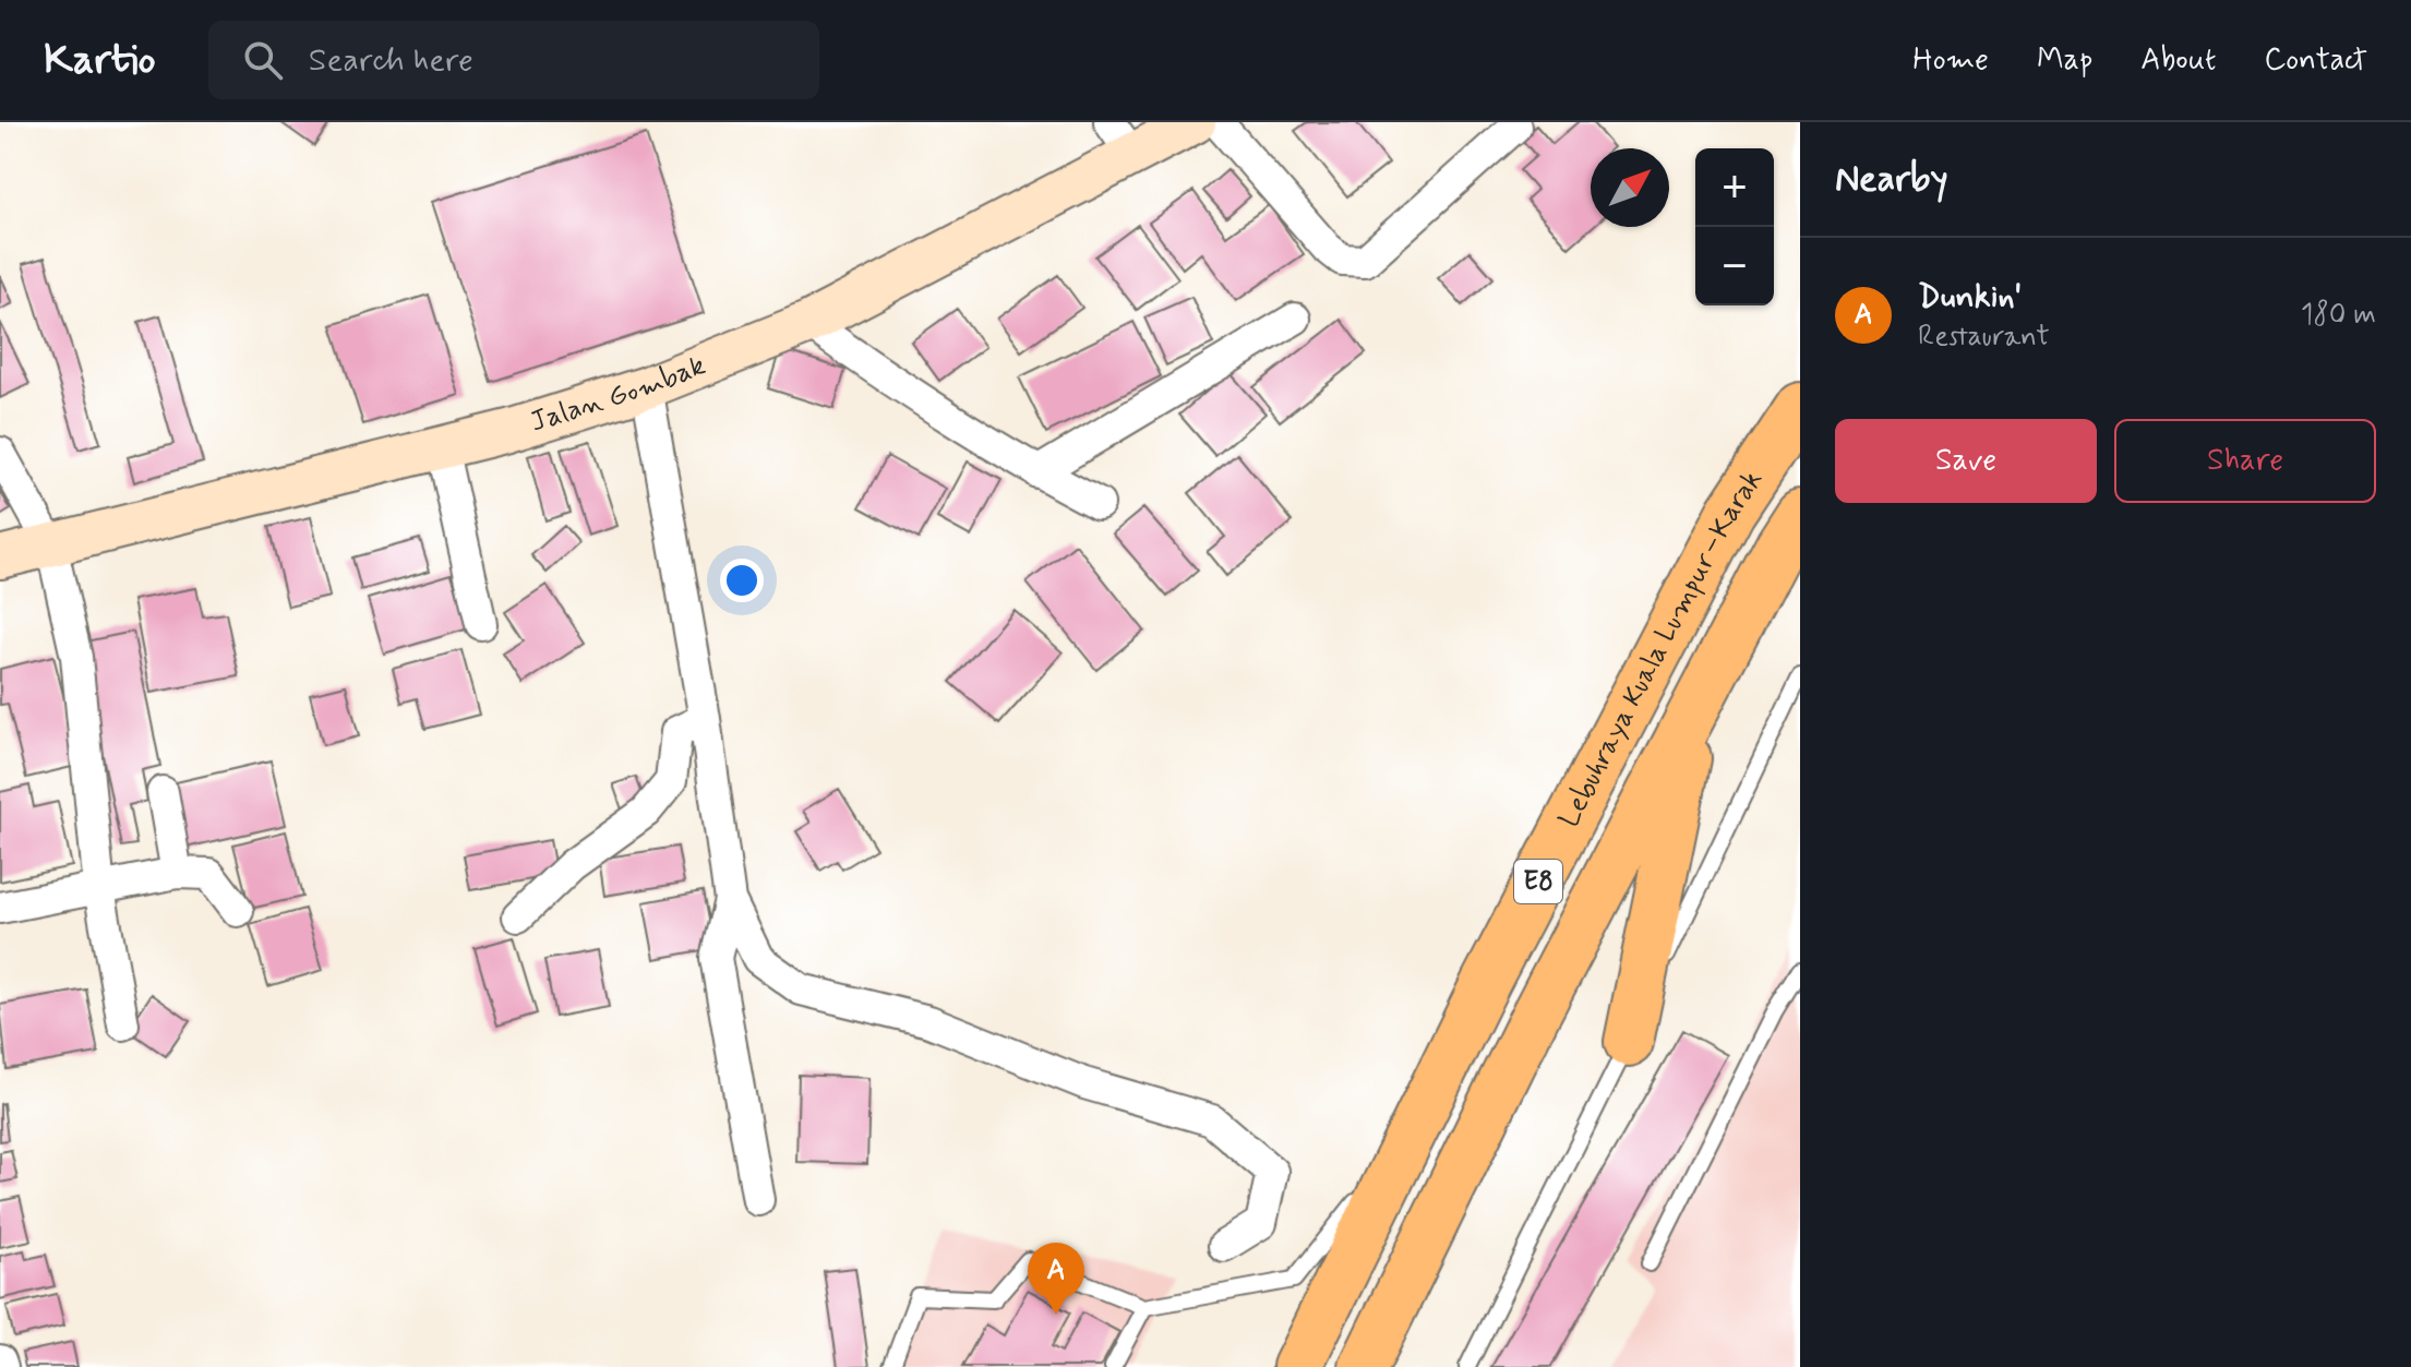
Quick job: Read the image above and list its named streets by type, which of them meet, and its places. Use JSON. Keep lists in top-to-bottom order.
{
  "streets": {
    "highway": ["Lebuhraya Kuala Lumpur–Karak", "E8"],
    "main road": ["Jalan Gombak"]
  },
  "north": "top right",
  "page": {
    "header": "Kartio",
    "search": "Search here",
    "nav": [
      "Home",
      "Map",
      "About",
      "Contact"
    ],
    "heading": "Nearby",
    "map_buttons": ["+", "−"],
    "list": [
      {
        "mark": "A",
        "name": "Dunkin'",
        "note": "Restaurant",
        "value": "180 m"
      }
    ],
    "buttons": ["Save", "Share"],
    "pins": "A"
  }
}
